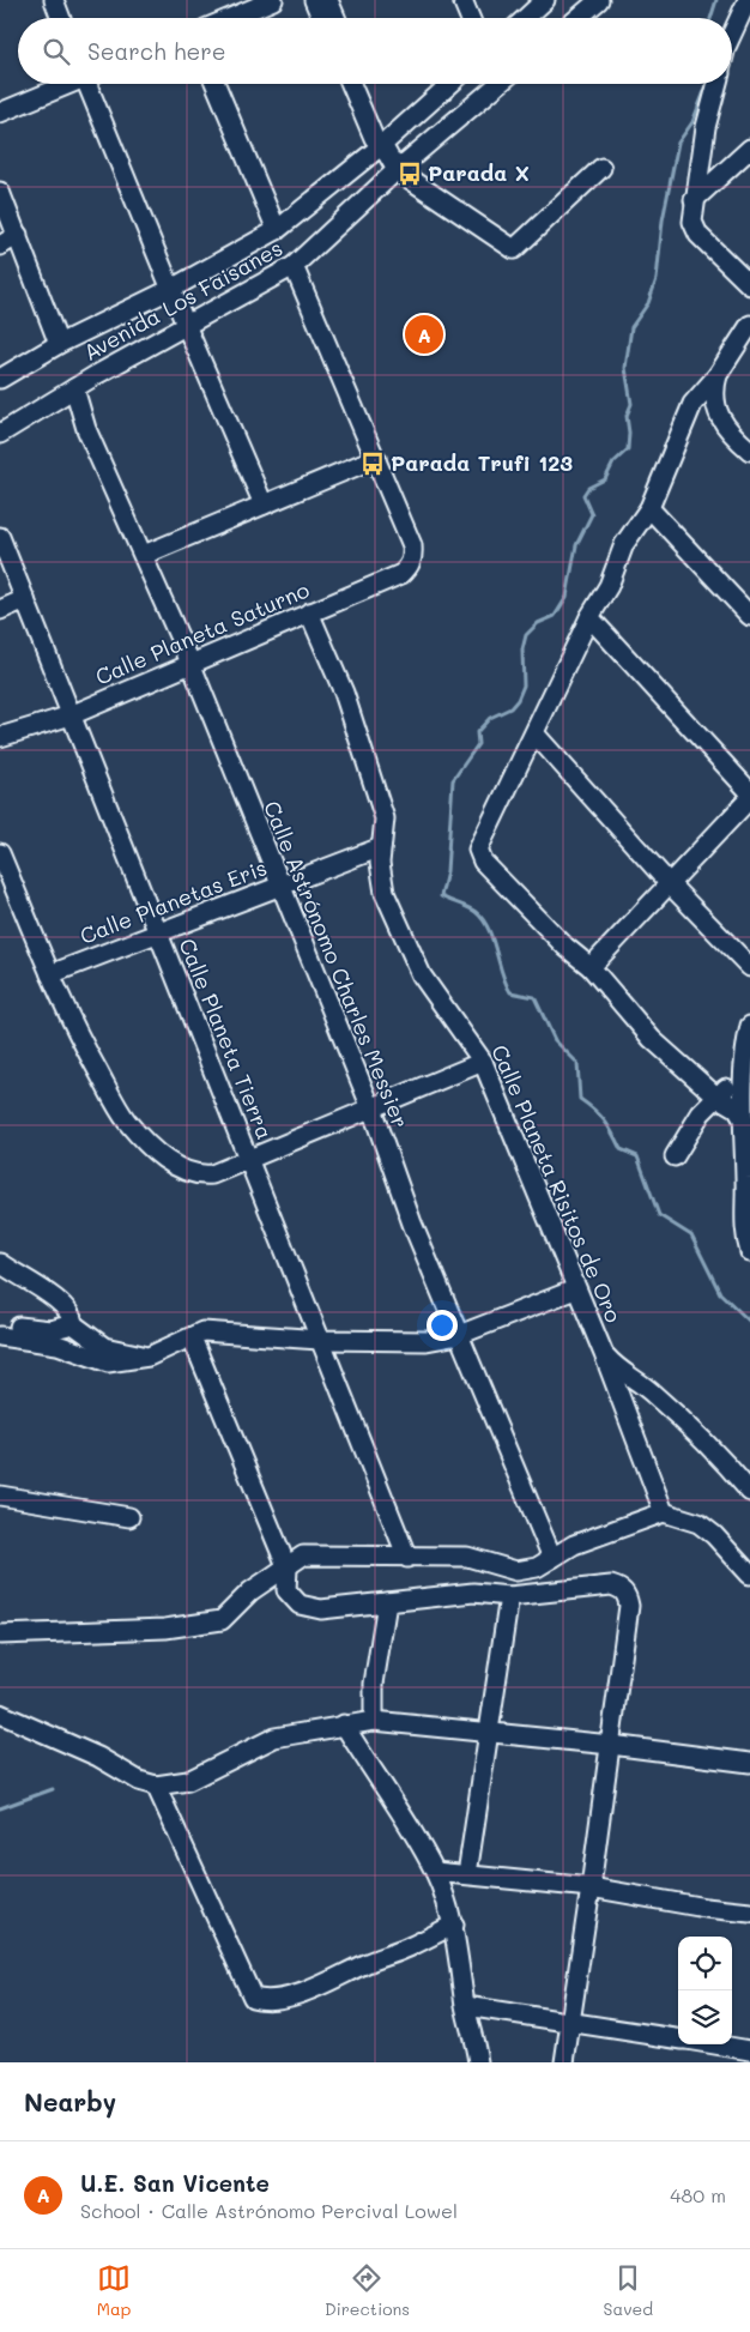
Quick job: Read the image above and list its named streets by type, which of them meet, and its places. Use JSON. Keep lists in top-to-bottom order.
{
  "streets": {
    "street": [
      "Avenida Los Faisanes",
      "Calle Planeta Saturno",
      "Calle Planetas Eris",
      "Calle Astrónomo Charles Messier",
      "Calle Planeta Tierra",
      "Calle Planeta Risitos de Oro"
    ]
  },
  "crossings": [
    ["Avenida Los Faisanes", "Calle Astrónomo Charles Messier"],
    ["Calle Planeta Saturno", "Calle Astrónomo Charles Messier"],
    ["Calle Planeta Saturno", "Calle Planeta Tierra"],
    ["Calle Planeta Saturno", "Calle Planeta Risitos de Oro"],
    ["Calle Planetas Eris", "Calle Astrónomo Charles Messier"],
    ["Calle Planetas Eris", "Calle Planeta Tierra"],
    ["Calle Planetas Eris", "Calle Planeta Risitos de Oro"]
  ],
  "places": {
    "bus stop": ["Parada X", "Parada Trufi 123"]
  },
  "page": {
    "search": "Search here",
    "pins": "A",
    "heading": "Nearby",
    "list": [
      {
        "mark": "A",
        "name": "U.E. San Vicente",
        "note": "School · Calle Astrónomo Percival Lowel",
        "value": "480 m"
      }
    ],
    "nav": ["Map", "Directions", "Saved"]
  }
}
